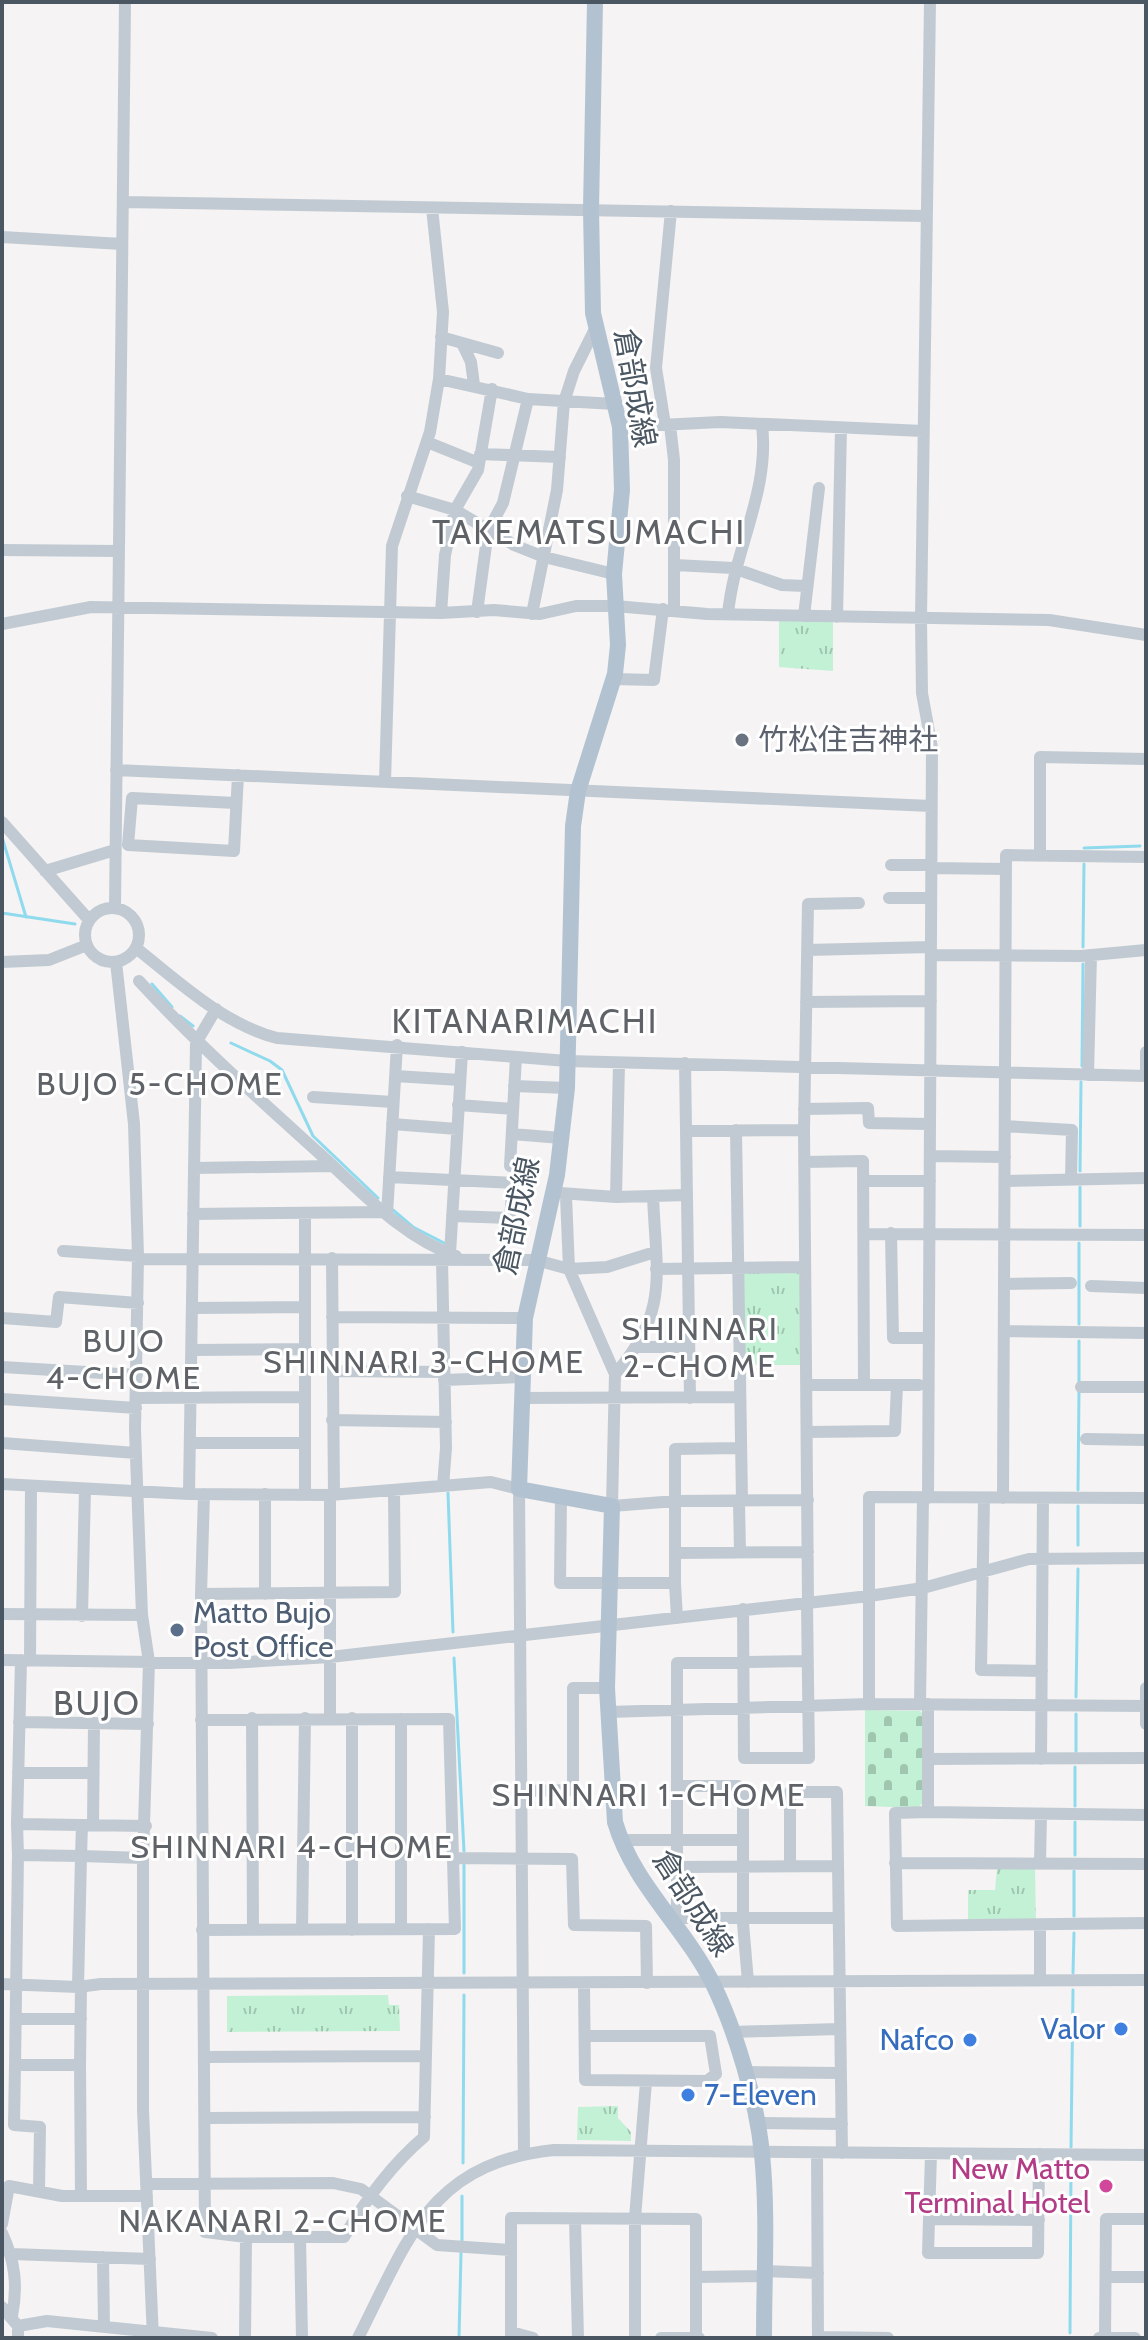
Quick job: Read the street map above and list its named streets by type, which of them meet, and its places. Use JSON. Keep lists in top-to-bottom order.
{
  "streets": {
    "main road": ["倉部成線"]
  },
  "districts": [
    "TAKEMATSUMACHI",
    "KITANARIMACHI",
    "BUJO 5-CHOME",
    "SHINNARI 2-CHOME",
    "BUJO 4-CHOME",
    "SHINNARI 3-CHOME",
    "BUJO",
    "SHINNARI 1-CHOME",
    "SHINNARI 4-CHOME",
    "NAKANARI 2-CHOME"
  ],
  "places": [
    "竹松住吉神社",
    "Matto Bujo Post Office",
    "Valor",
    "Nafco",
    "7-Eleven",
    "New Matto Terminal Hotel"
  ]
}
